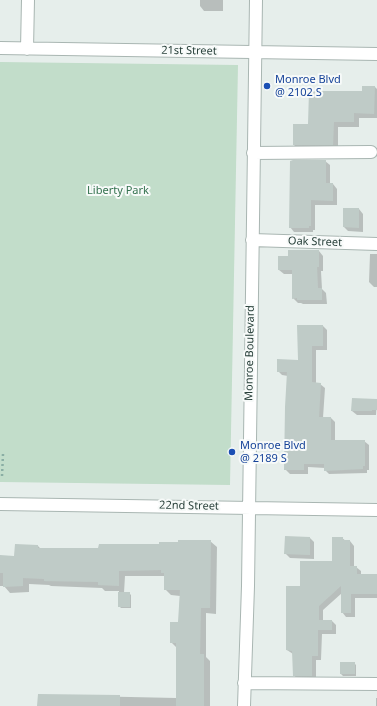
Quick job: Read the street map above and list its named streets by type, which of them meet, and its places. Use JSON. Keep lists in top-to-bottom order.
{
  "streets": {
    "street": [
      "21st Street",
      "Oak Street",
      "Monroe Boulevard",
      "22nd Street"
    ]
  },
  "crossings": [
    ["21st Street", "Monroe Boulevard"],
    ["Oak Street", "Monroe Boulevard"],
    ["Monroe Boulevard", "22nd Street"]
  ],
  "parks": ["Liberty Park"],
  "places": ["Monroe Blvd @ 2102 S", "Monroe Blvd @ 2189 S"]
}
